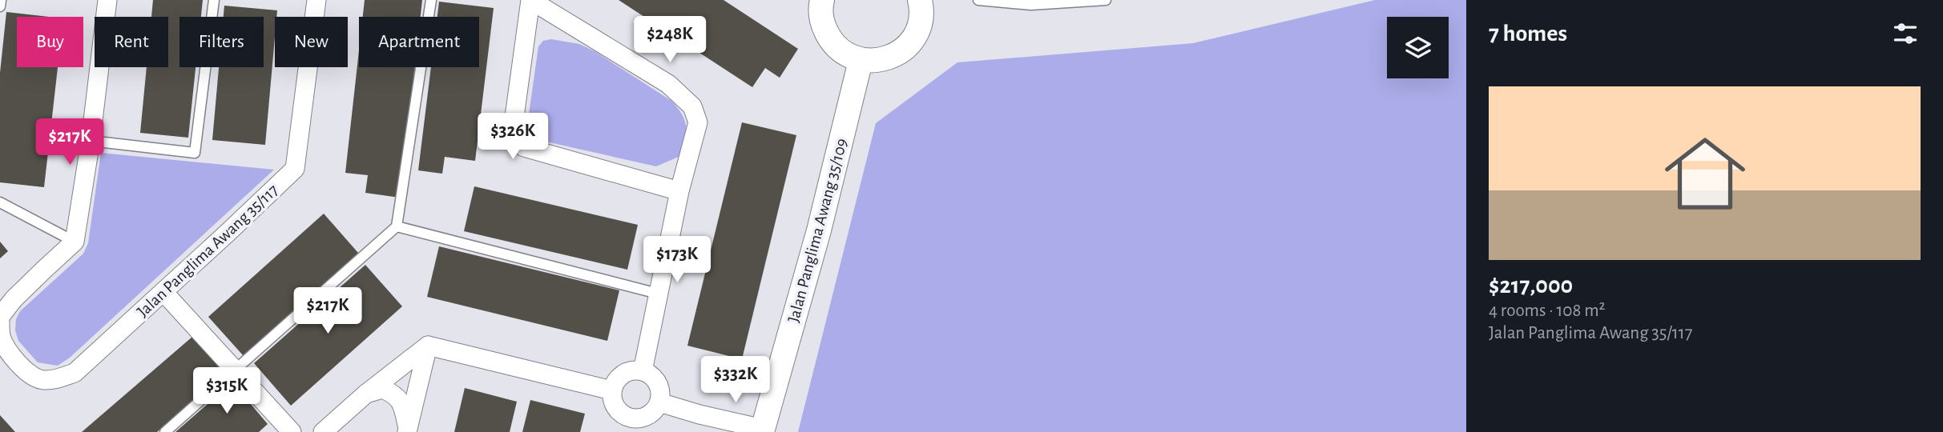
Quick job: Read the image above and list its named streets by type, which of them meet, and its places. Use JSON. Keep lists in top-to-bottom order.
{
  "streets": {
    "street": ["Jalan Panglima Awang 35/109", "Jalan Panglima Awang 35/117"]
  },
  "page": {
    "heading": "7 homes",
    "price": [
      "$248K",
      "$326K",
      "$217K",
      "$173K",
      "$217K",
      "$332K",
      "$315K"
    ],
    "chip": [
      "Buy",
      "Rent",
      "Filters",
      "New",
      "Apartment"
    ],
    "list": [
      {
        "name": "$217,000",
        "note": "4 rooms · 108 m² · Jalan Panglima Awang 35/117"
      }
    ]
  }
}
